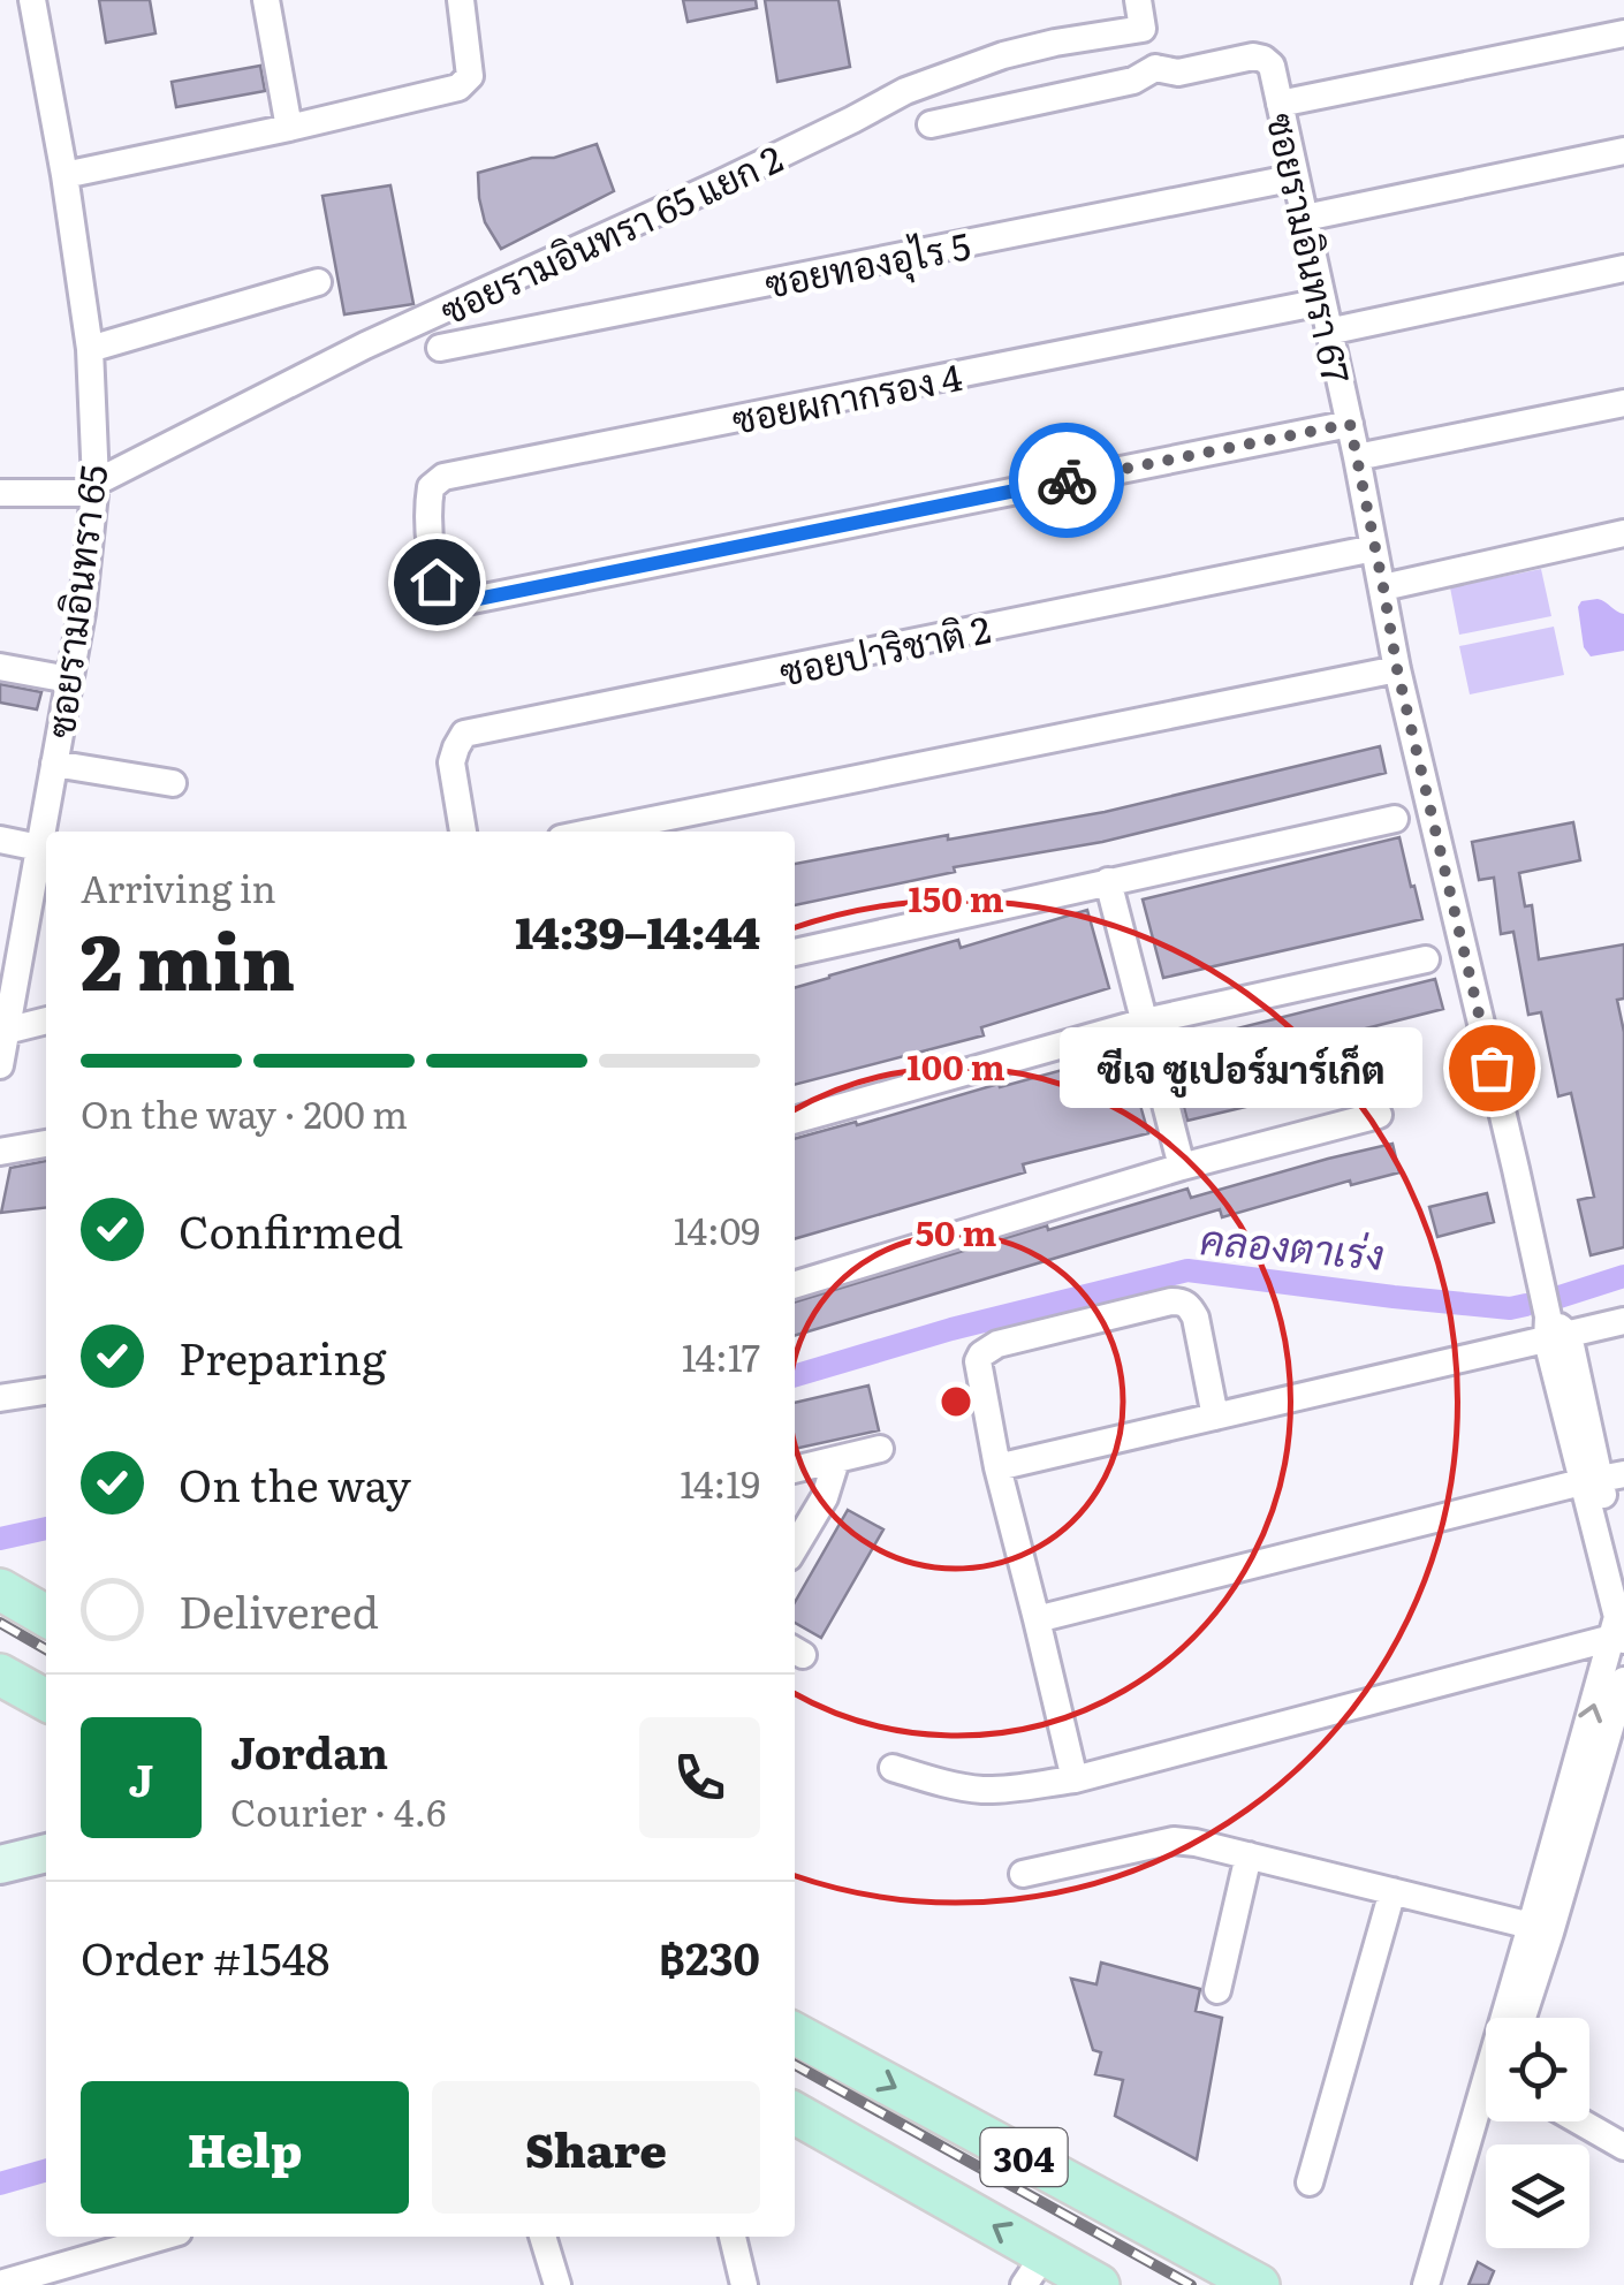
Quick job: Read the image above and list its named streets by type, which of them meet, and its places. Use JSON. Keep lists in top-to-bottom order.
{
  "streets": {
    "main road": ["304"],
    "street": [
      "ซอยรามอินทรา 65 แยก 2",
      "ซอยรามอินทรา 67",
      "ซอยทองอุไร 5",
      "ซอยผกากรอง 4",
      "ซอยรามอินทรา 65",
      "ซอยปาริชาติ 2"
    ]
  },
  "crossings": [
    ["ซอยรามอินทรา 65 แยก 2", "ซอยรามอินทรา 65"],
    ["ซอยรามอินทรา 67", "ซอยทองอุไร 5"],
    ["ซอยรามอินทรา 67", "ซอยผกากรอง 4"],
    ["ซอยรามอินทรา 67", "ซอยปาริชาติ 2"]
  ],
  "water": ["คลองตาเร่ง"],
  "places": ["ซีเจ ซูเปอร์มาร์เก็ต"],
  "page": {
    "heading": ["2 min", "Arriving in", "14:39–14:44"],
    "panel": [
      "Jordan",
      "Courier · 4.6",
      "Order #1548",
      "฿230"
    ],
    "bubble": "ซีเจ ซูเปอร์มาร์เก็ต",
    "bar": "On the way · 200 m",
    "list": [
      ["Confirmed", "14:09"],
      ["Preparing", "14:17"],
      ["On the way", "14:19"],
      "Delivered"
    ],
    "round": "J",
    "buttons": ["Help", "Share"]
  },
  "rings": ["150 m", "100 m", "50 m"]
}
